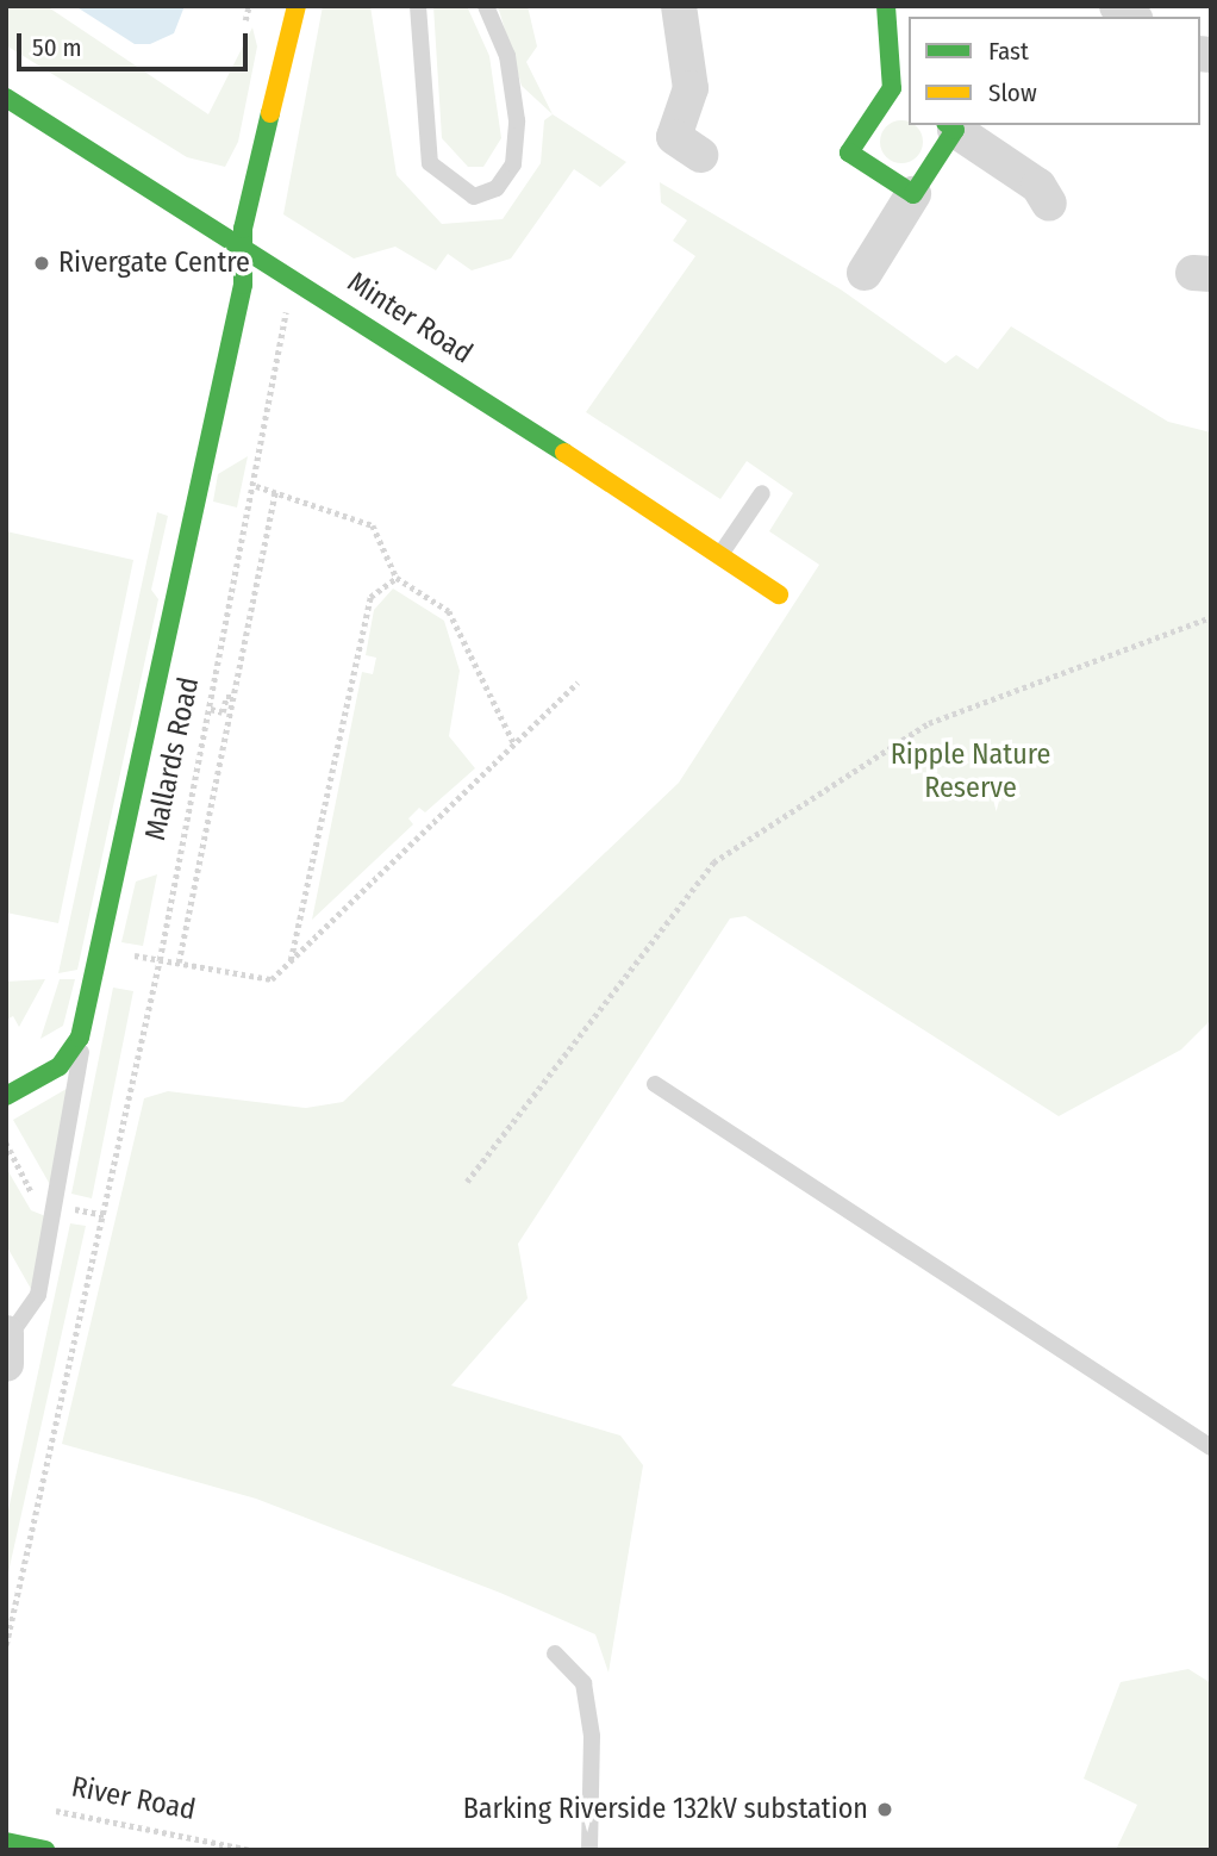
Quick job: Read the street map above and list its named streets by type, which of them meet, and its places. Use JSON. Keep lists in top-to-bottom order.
{
  "streets": {
    "street": ["Minter Road", "Mallards Road"],
    "path": ["River Road"]
  },
  "crossings": [
    ["Minter Road", "Mallards Road"]
  ],
  "parks": ["Ripple Nature Reserve"],
  "places": ["Rivergate Centre", "Barking Riverside 132kV substation"],
  "legend": ["Fast", "Slow"],
  "scale_bar": "50 m"
}
